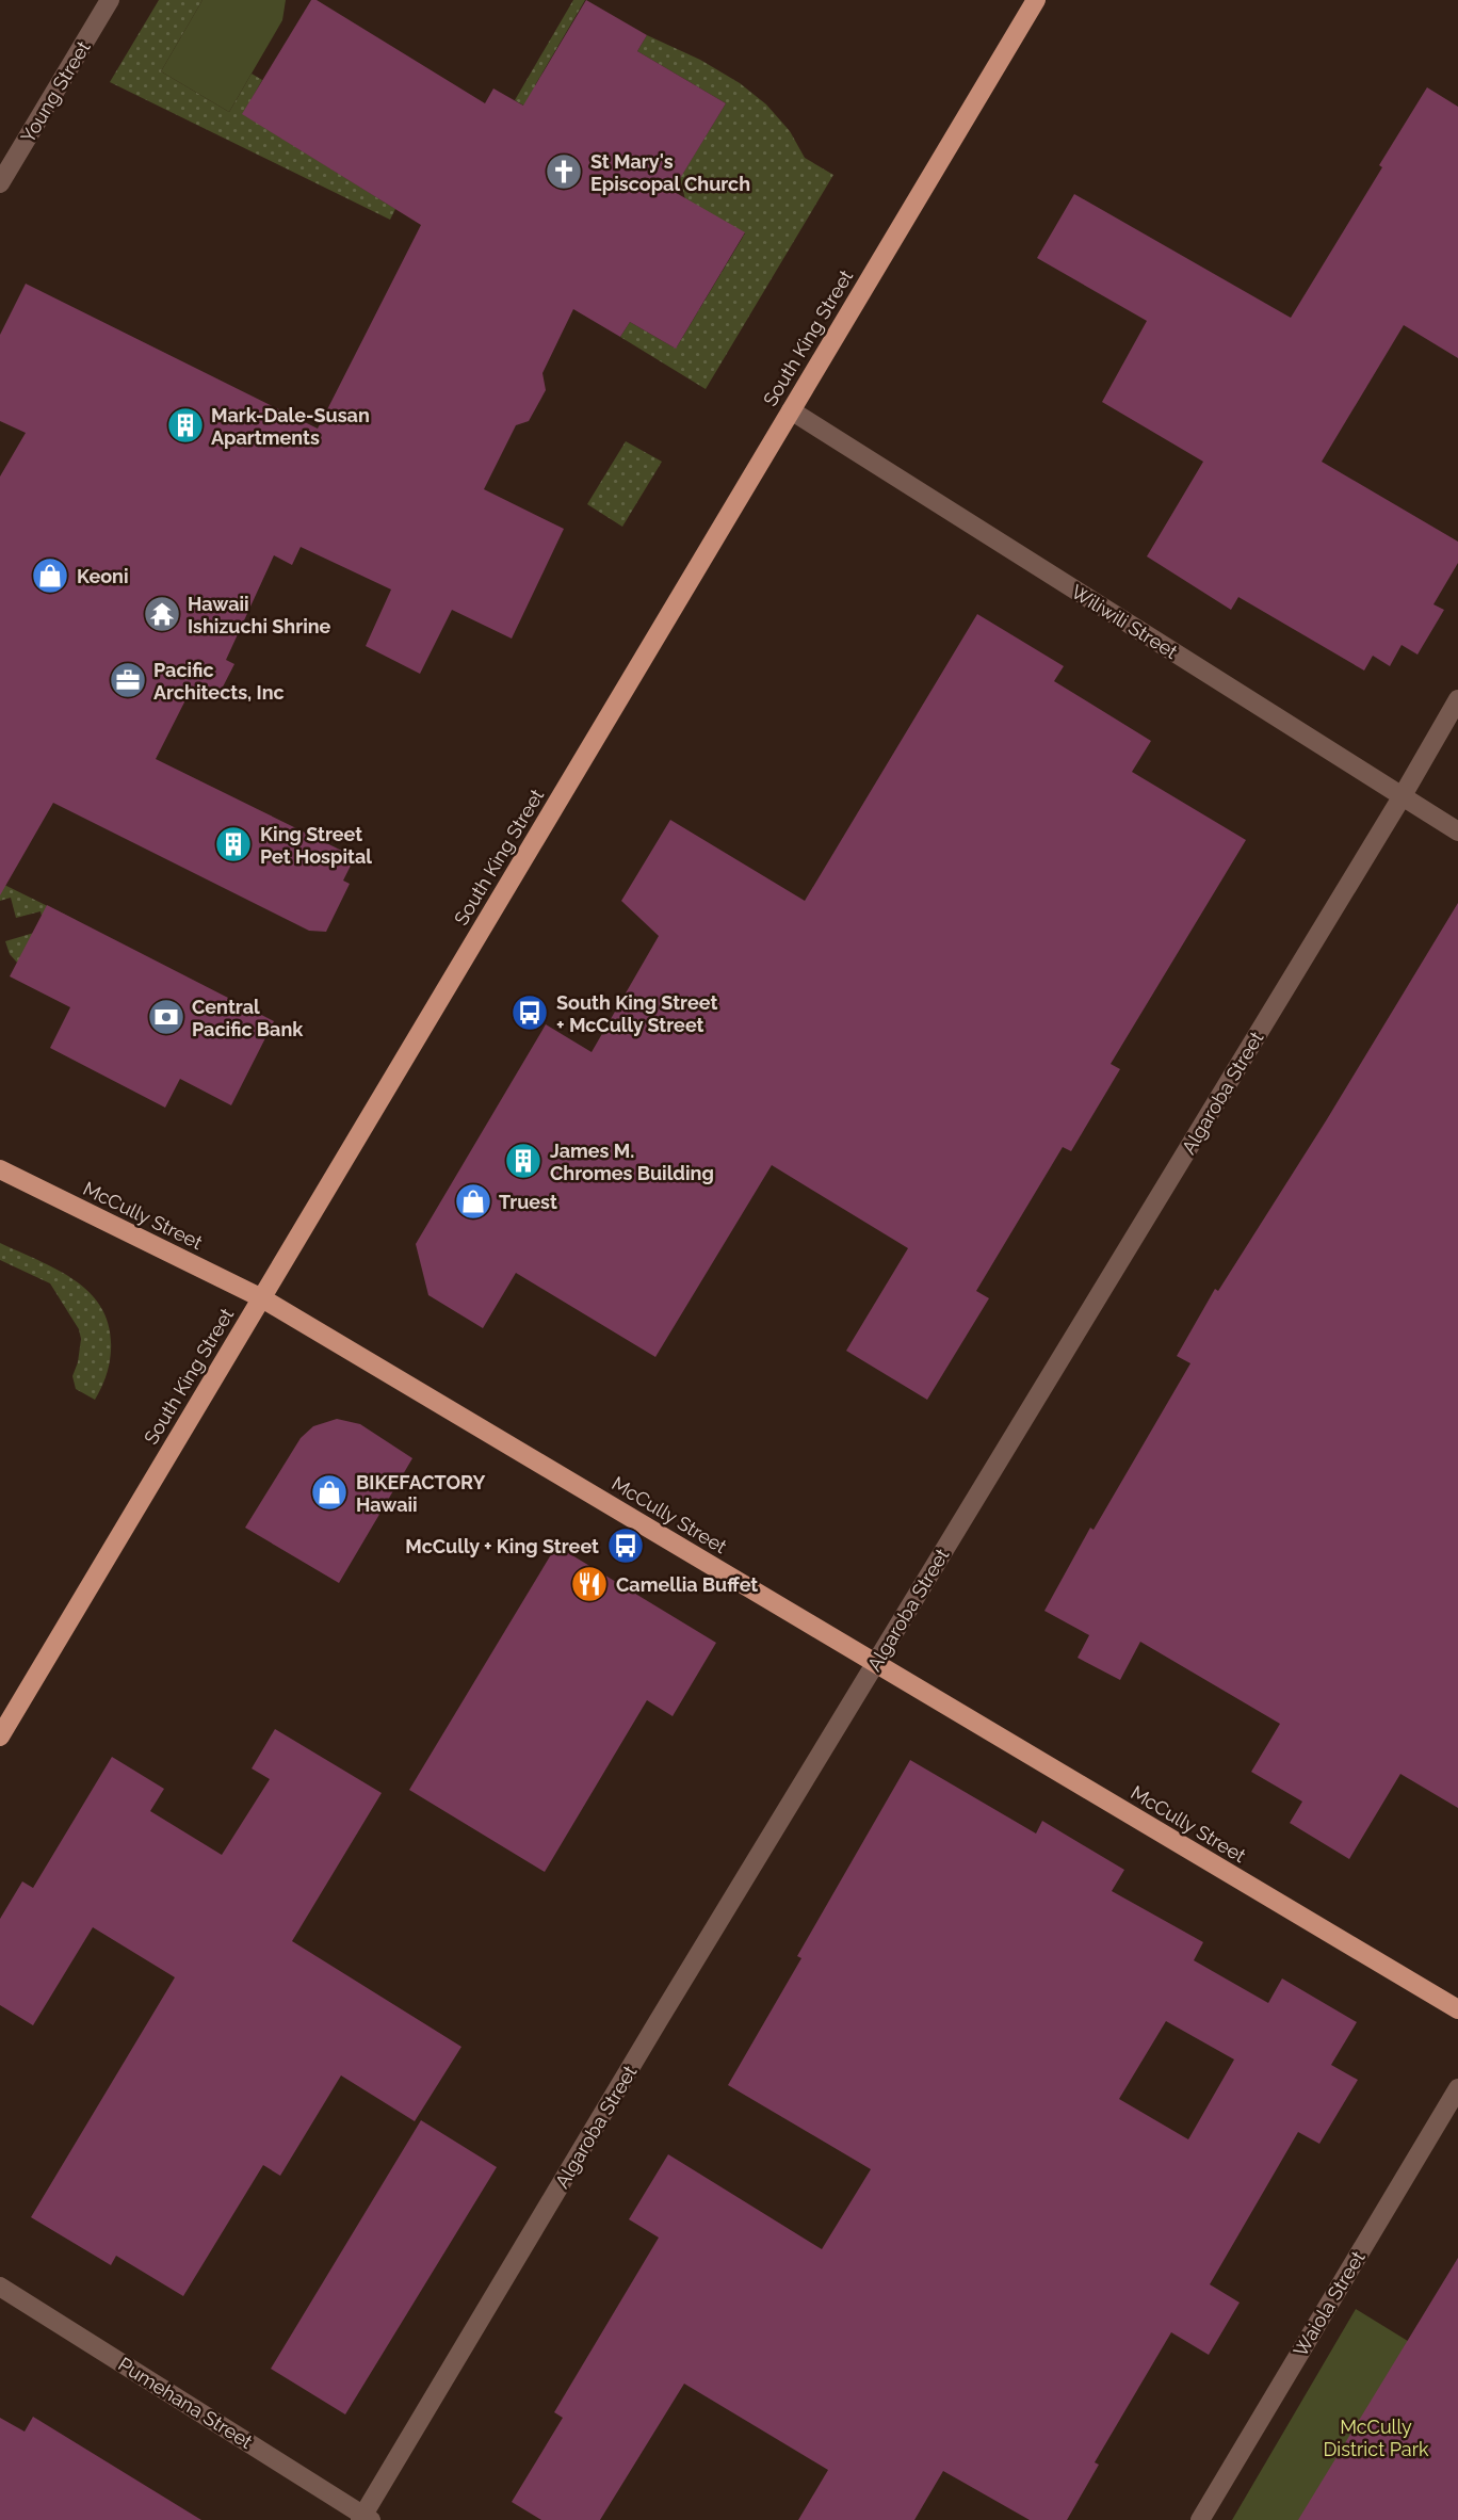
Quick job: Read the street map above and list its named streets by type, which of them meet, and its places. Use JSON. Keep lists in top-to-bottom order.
{
  "streets": {
    "main road": ["South King Street", "McCully Street"],
    "street": [
      "Young Street",
      "Wiliwili Street",
      "Algaroba Street",
      "Waiola Street",
      "Pumehana Street"
    ]
  },
  "crossings": [
    ["South King Street", "Wiliwili Street"],
    ["South King Street", "McCully Street"],
    ["Wiliwili Street", "Algaroba Street"],
    ["Algaroba Street", "McCully Street"],
    ["Algaroba Street", "Pumehana Street"]
  ],
  "parks": ["McCully District Park"],
  "places": {
    "church": ["St Mary's Episcopal Church"],
    "building": ["Mark-Dale-Susan Apartments", "King Street Pet Hospital", "James M. Chromes Building"],
    "shop": ["Keoni", "Truest", "BIKEFACTORY Hawaii"],
    "temple": ["Hawaii Ishizuchi Shrine"],
    "office": ["Pacific Architects, Inc"],
    "bus stop": ["South King Street + McCully Street", "McCully + King Street"],
    "bank": ["Central Pacific Bank"],
    "restaurant": ["Camellia Buffet"]
  }
}
